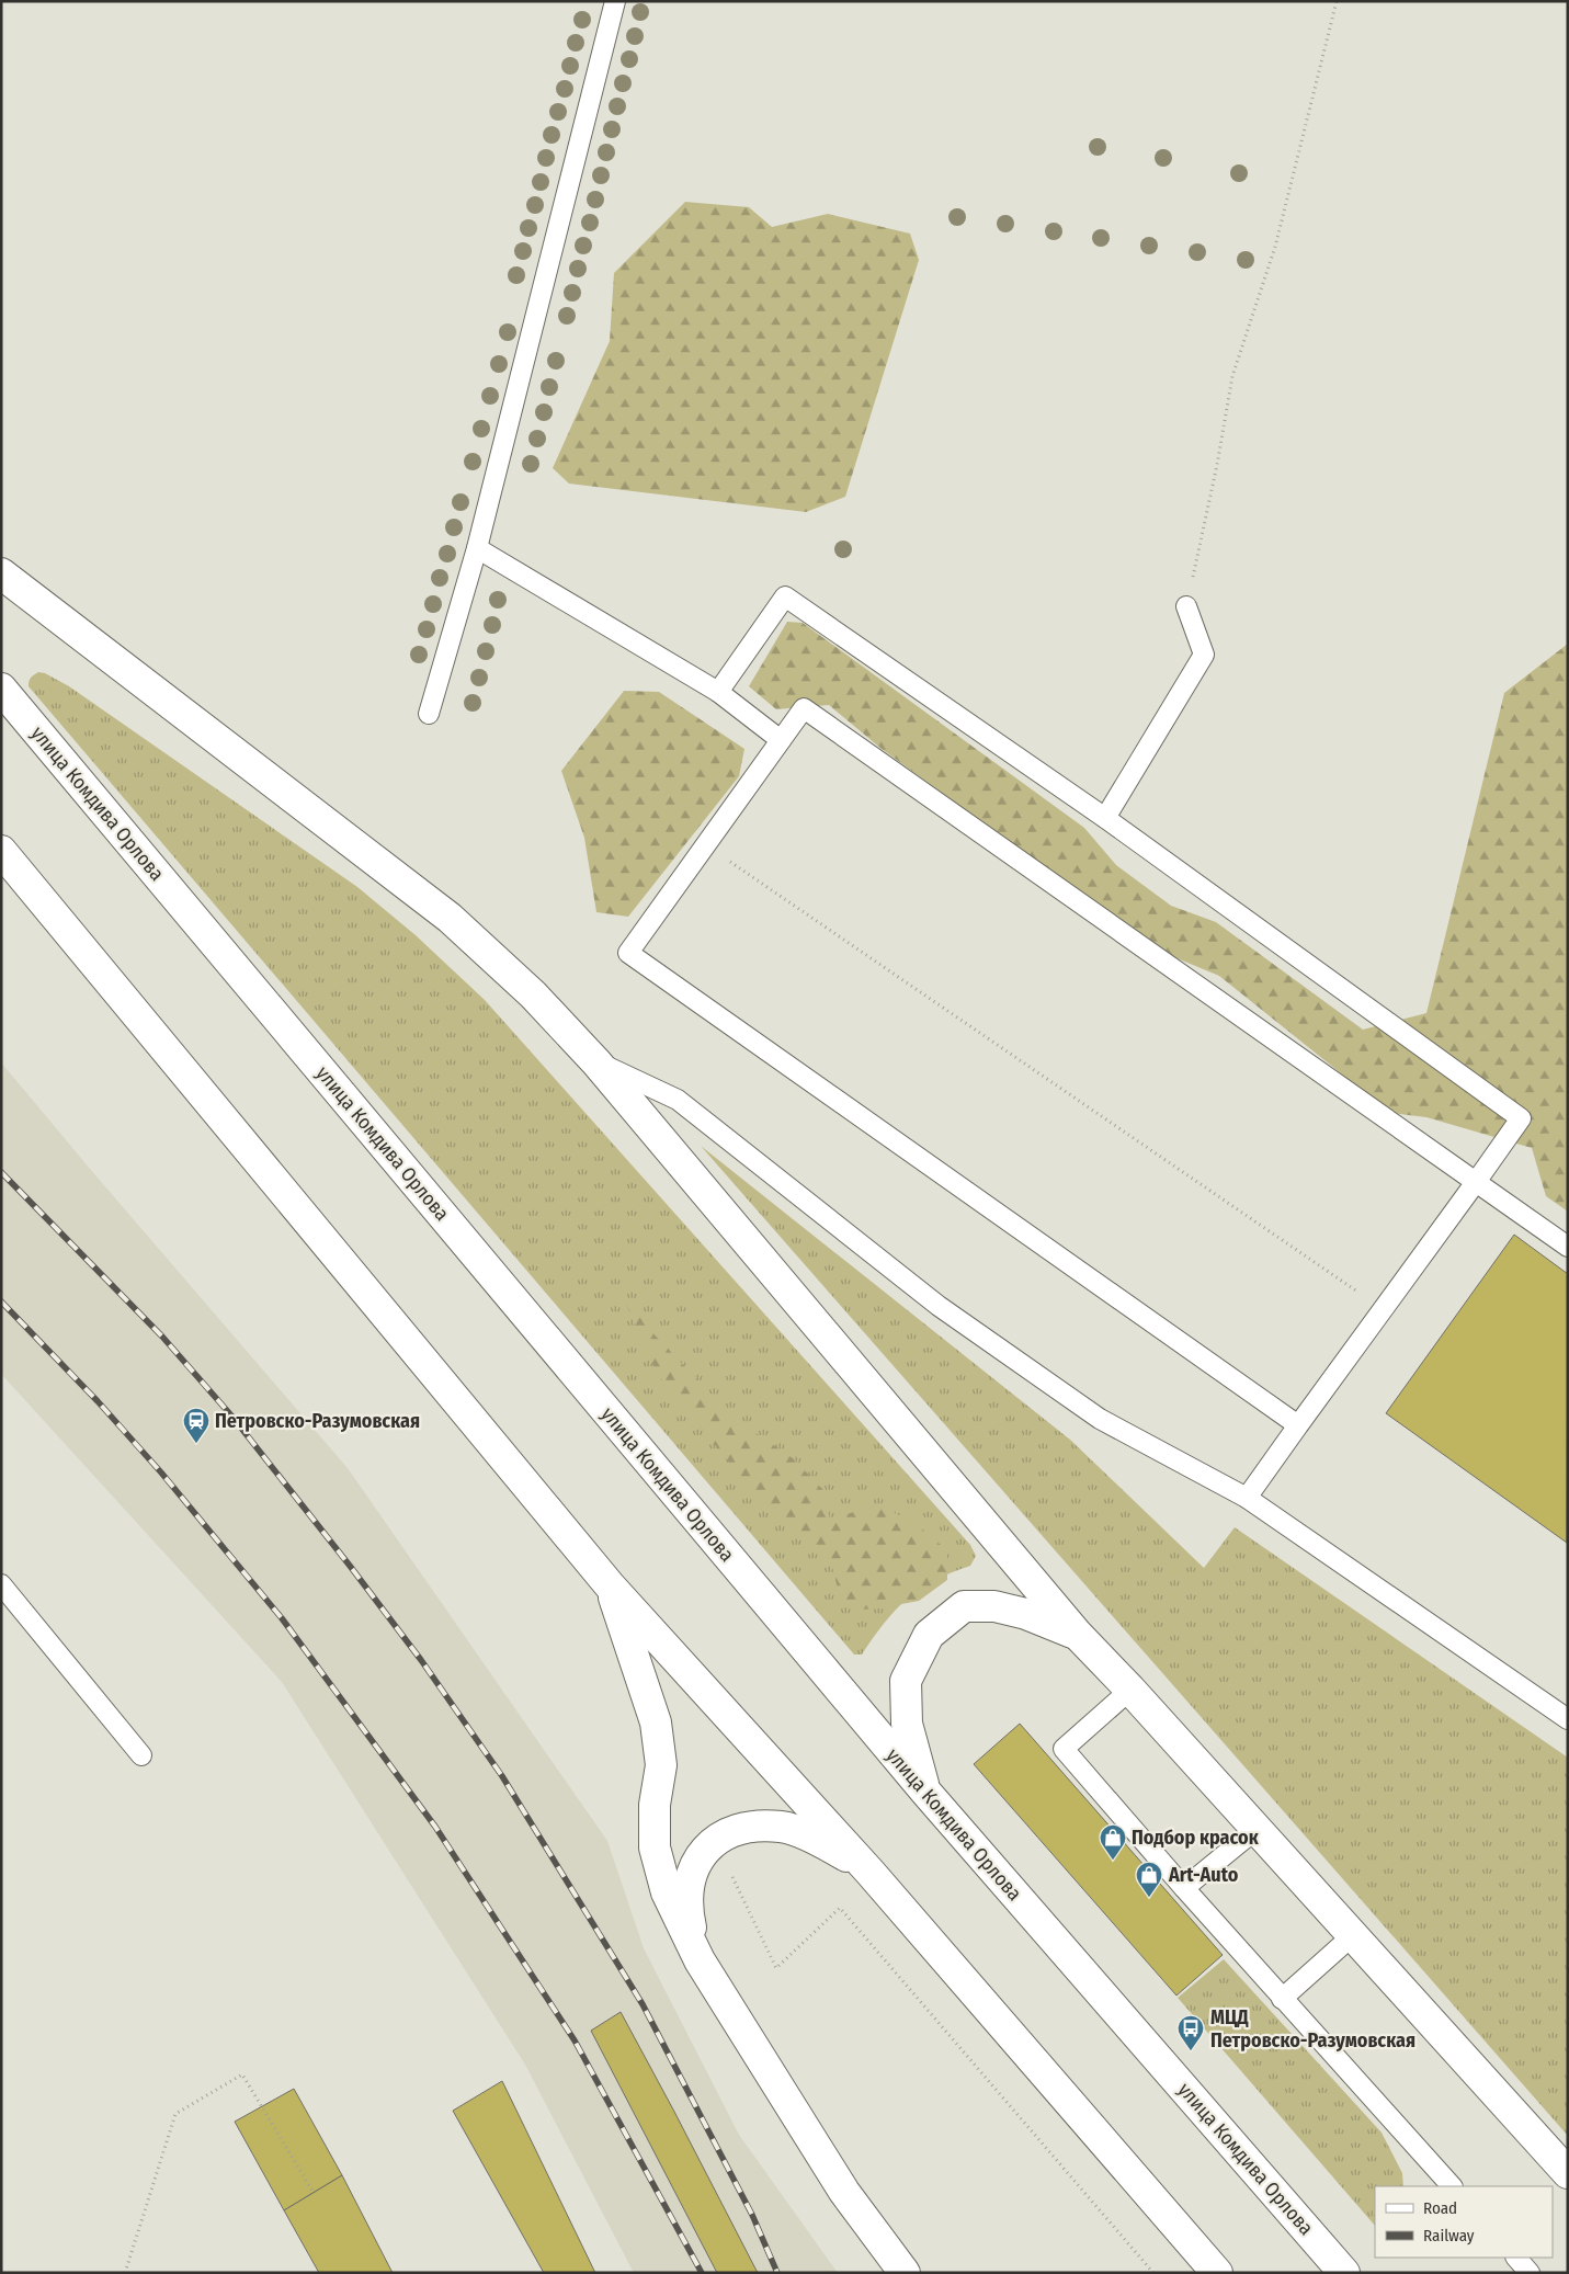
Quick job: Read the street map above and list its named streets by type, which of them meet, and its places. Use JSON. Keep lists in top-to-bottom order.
{
  "streets": {
    "main road": ["улица Комдива Орлова"]
  },
  "places": {
    "station": ["Петровско-Разумовская"],
    "shop": ["Подбор красок", "Art-Auto"],
    "bus stop": ["МЦД Петровско-Разумовская"]
  },
  "legend": ["Road", "Railway"]
}
